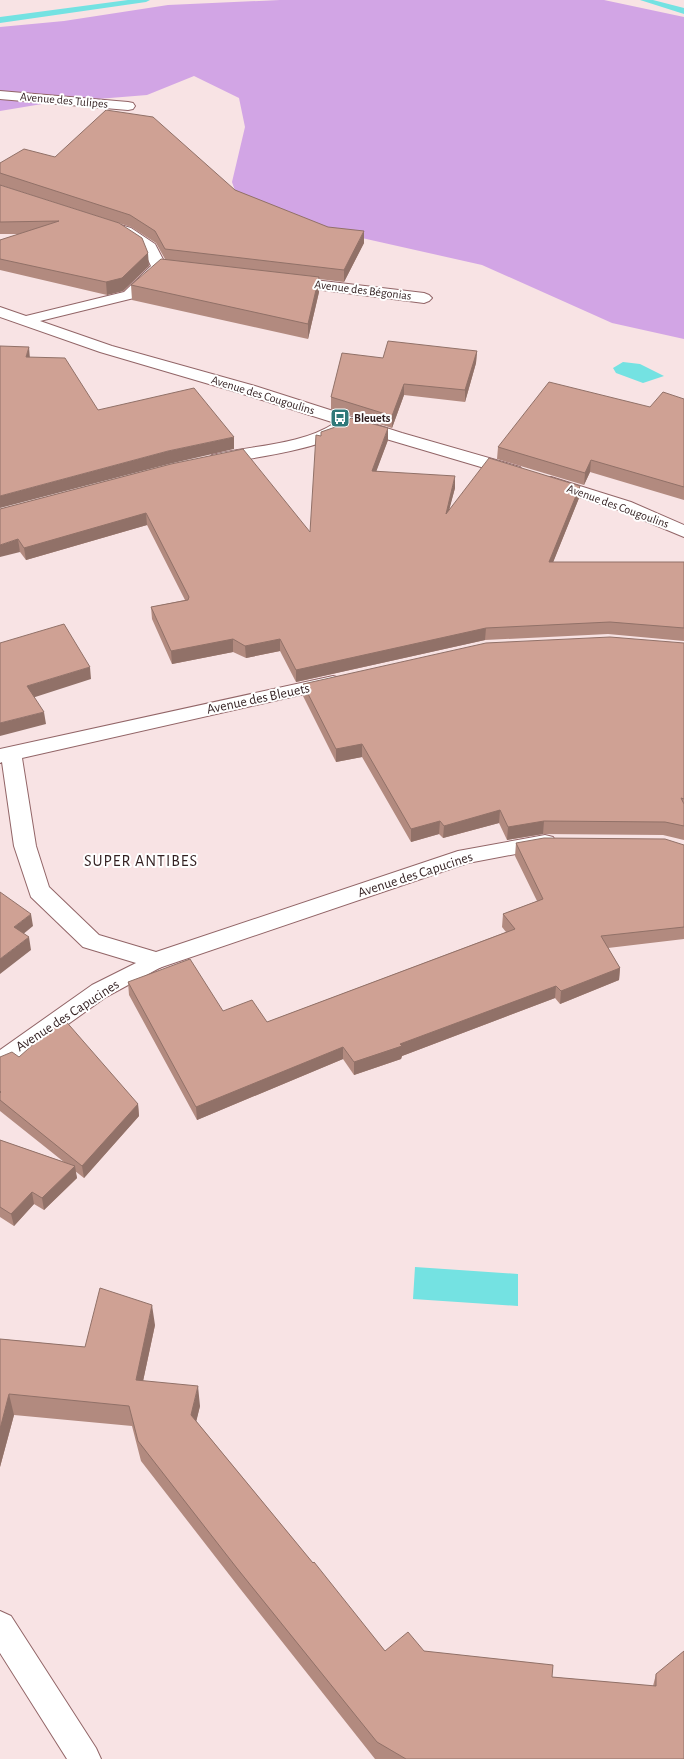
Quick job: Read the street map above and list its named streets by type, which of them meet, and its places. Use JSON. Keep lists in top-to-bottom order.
{
  "streets": {
    "street": [
      "Avenue des Tulipes",
      "Avenue des Bégonias",
      "Avenue des Cougoulins",
      "Avenue des Bleuets",
      "Avenue des Capucines"
    ]
  },
  "districts": ["SUPER ANTIBES"],
  "places": {
    "bus stop": ["Bleuets"]
  }
}
